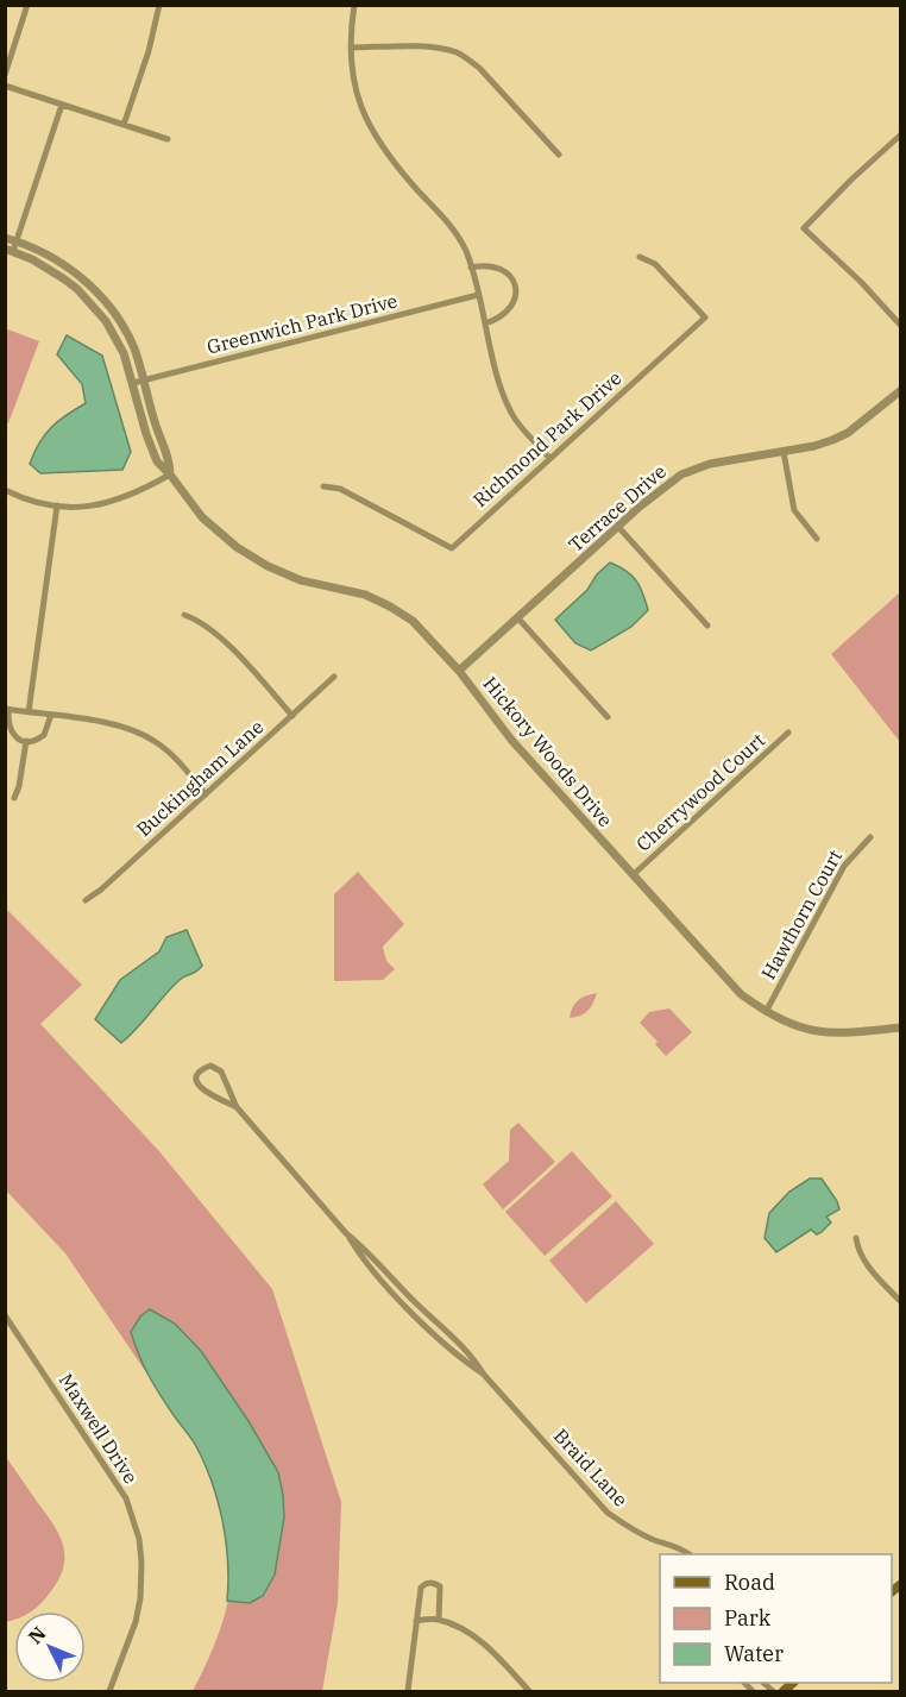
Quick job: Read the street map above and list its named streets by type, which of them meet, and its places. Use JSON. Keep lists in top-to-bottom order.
{
  "streets": {
    "street": [
      "Greenwich Park Drive",
      "Richmond Park Drive",
      "Terrace Drive",
      "Hickory Woods Drive",
      "Buckingham Lane",
      "Cherrywood Court",
      "Hawthorn Court",
      "Maxwell Drive",
      "Braid Lane"
    ]
  },
  "crossings": [
    ["Greenwich Park Drive", "Hickory Woods Drive"],
    ["Terrace Drive", "Hickory Woods Drive"],
    ["Hickory Woods Drive", "Cherrywood Court"],
    ["Hickory Woods Drive", "Hawthorn Court"]
  ],
  "legend": ["Road", "Park", "Water"],
  "north": "top left"
}
